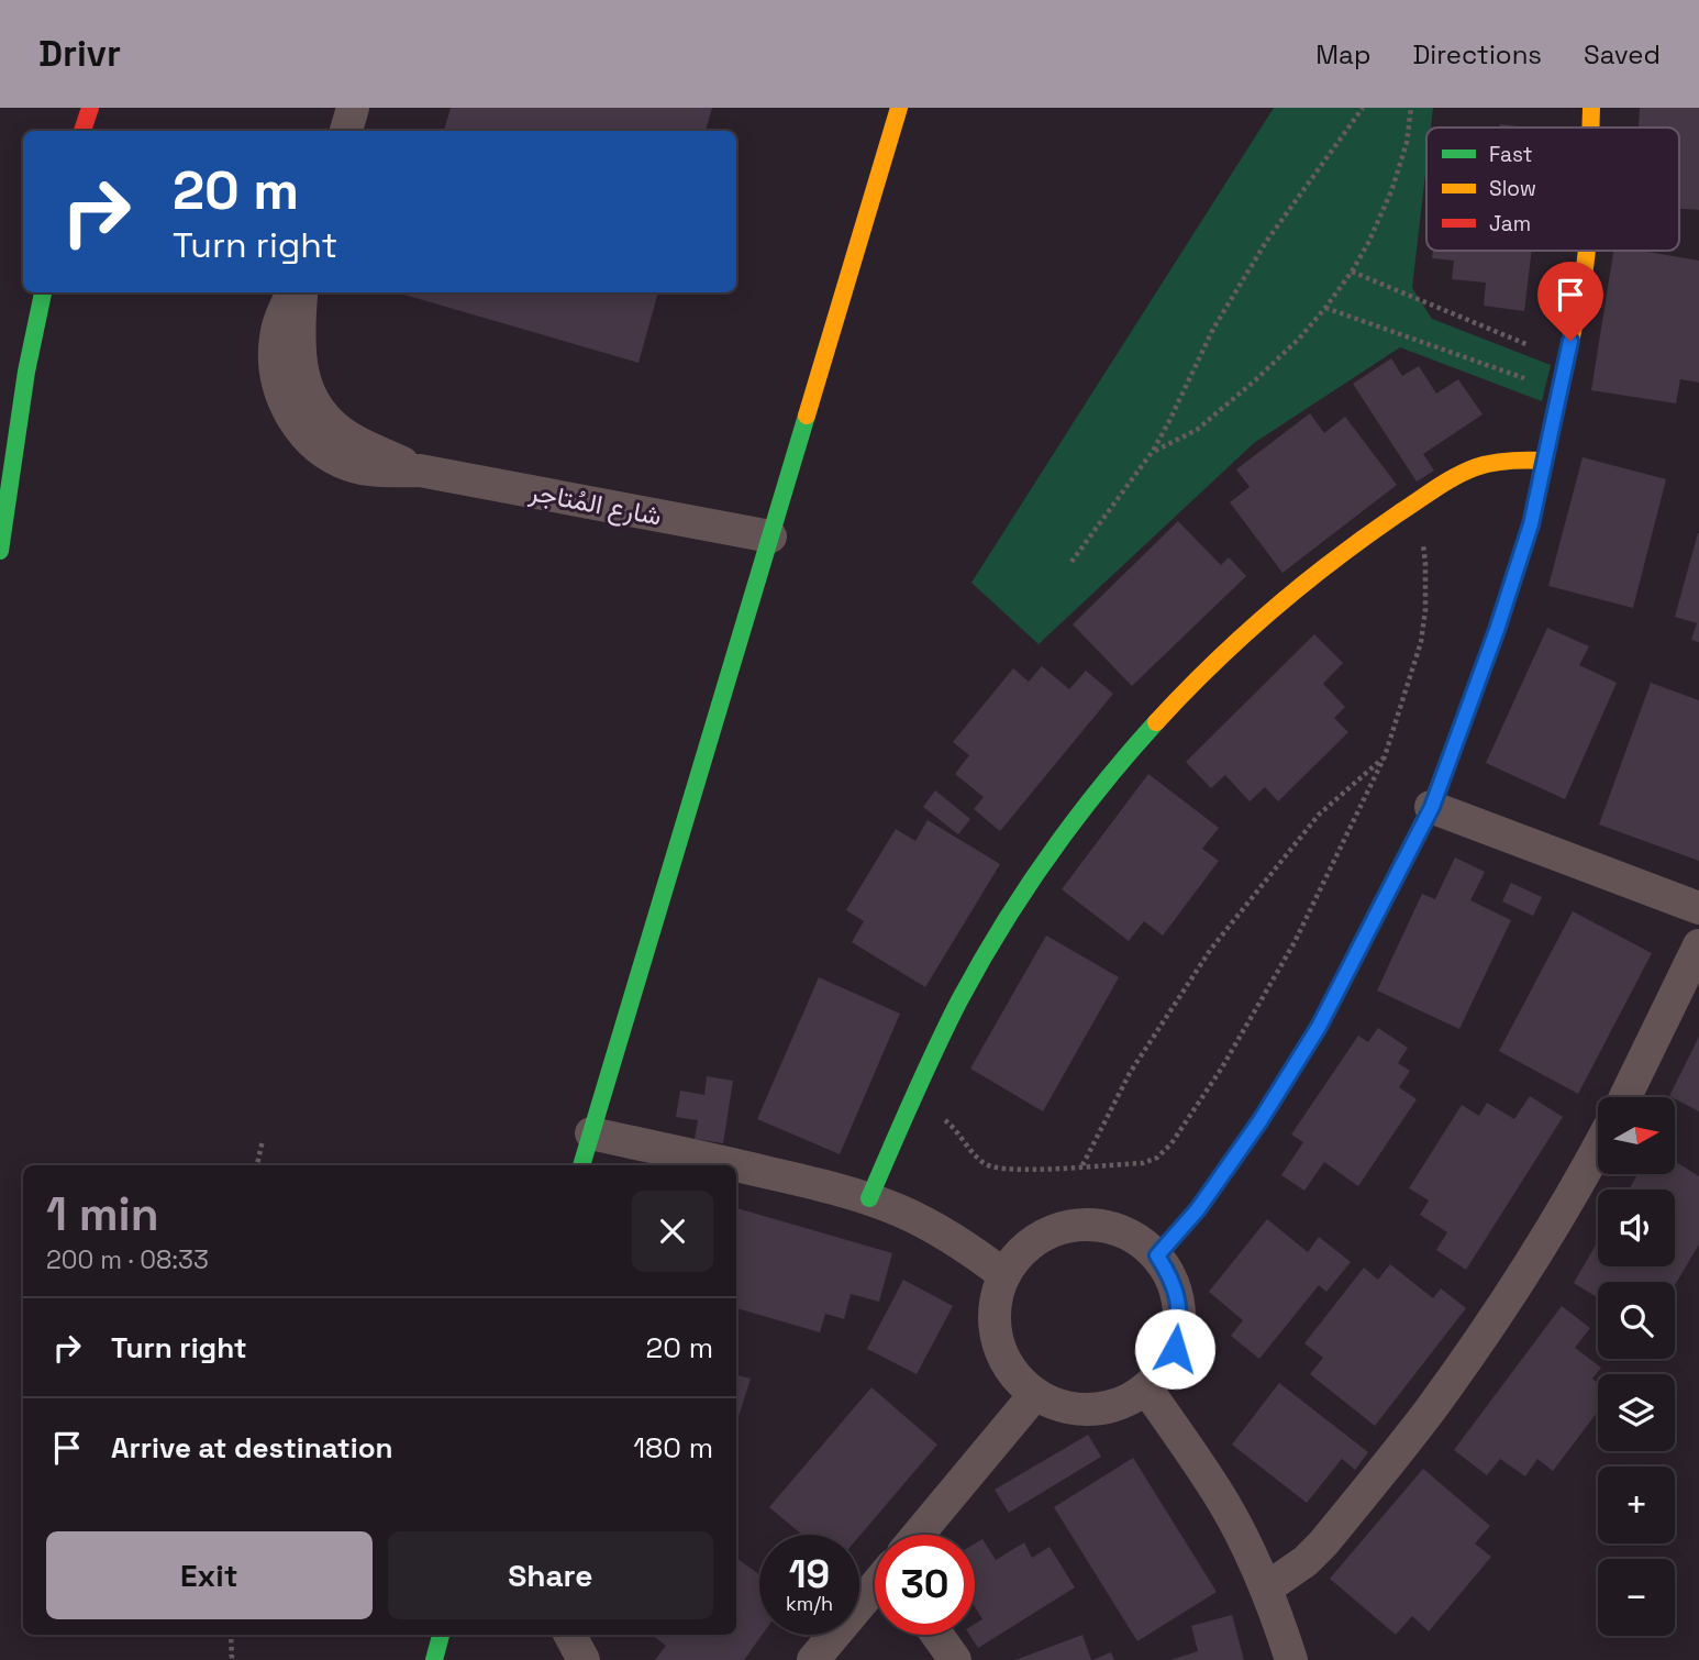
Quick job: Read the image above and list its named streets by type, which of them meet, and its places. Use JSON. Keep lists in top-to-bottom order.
{
  "streets": {
    "street": ["شارع المُتاجر"]
  },
  "legend": ["Fast", "Slow", "Jam"],
  "north": "right",
  "page": {
    "header": "Drivr",
    "nav": ["Map", "Directions", "Saved"],
    "turn": ["20 m", "Turn right"],
    "map_buttons": ["+", "−"],
    "heading": ["1 min", "200 m · 08:33"],
    "list": [
      {
        "name": "Turn right",
        "value": "20 m"
      },
      {
        "name": "Arrive at destination",
        "value": "180 m"
      }
    ],
    "buttons": ["Exit", "Share"],
    "speed": "19 km/h",
    "limit": "30"
  }
}
